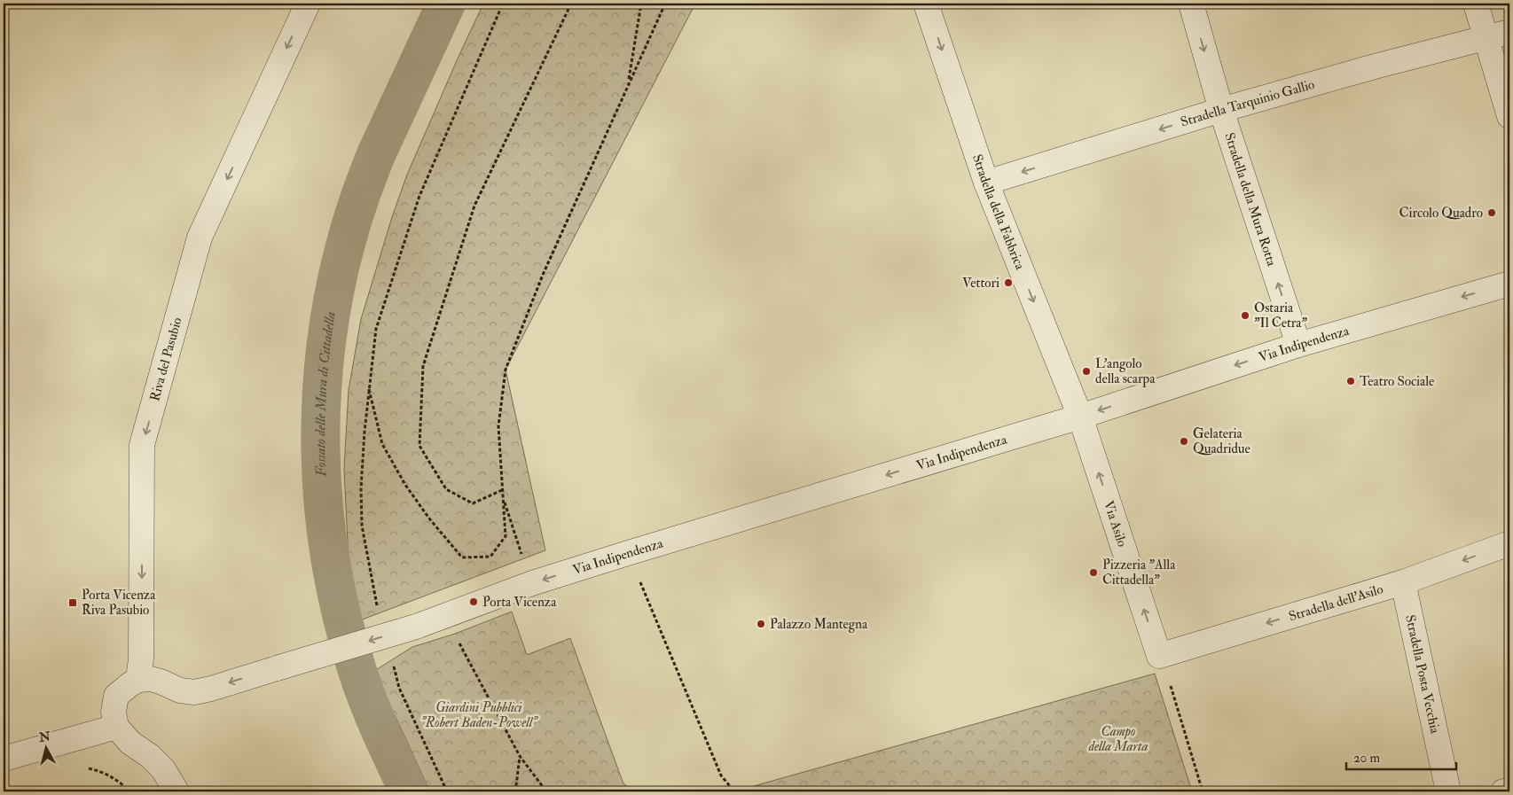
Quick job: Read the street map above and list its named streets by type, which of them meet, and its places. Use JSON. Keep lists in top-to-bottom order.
{
  "streets": {
    "street": [
      "Stradella Tarquinio Gallio",
      "Stradella della Mura Rotta",
      "Stradella della Fabbrica",
      "Via Indipendenza",
      "Riva del Pasubio",
      "Via Asilo",
      "Stradella dell'Asilo",
      "Stradella Posta Vecchia"
    ]
  },
  "crossings": [
    ["Stradella Tarquinio Gallio", "Stradella della Mura Rotta"],
    ["Stradella Tarquinio Gallio", "Stradella della Fabbrica"],
    ["Stradella della Mura Rotta", "Via Indipendenza"],
    ["Stradella della Fabbrica", "Via Indipendenza"],
    ["Stradella della Fabbrica", "Via Asilo"],
    ["Via Indipendenza", "Riva del Pasubio"],
    ["Via Indipendenza", "Via Asilo"],
    ["Via Asilo", "Stradella dell'Asilo"],
    ["Stradella dell'Asilo", "Stradella Posta Vecchia"]
  ],
  "one_way": [
    "Stradella Tarquinio Gallio",
    "Stradella della Fabbrica",
    "Via Indipendenza",
    "Riva del Pasubio",
    "Via Asilo",
    "Stradella dell'Asilo"
  ],
  "water": ["Fossato delle Mura di Cittadella"],
  "parks": ["Giardini Pubblici \"Robert Baden-Powell\"", "Campo della Marta"],
  "places": {
    "other": [
      "Circolo Quadro",
      "Vettori",
      "Ostaria \"Il Cetra\"",
      "L'angolo della scarpa",
      "Teatro Sociale",
      "Gelateria Quadridue",
      "Pizzeria \"Alla Cittadella\"",
      "Porta Vicenza",
      "Palazzo Mantegna"
    ],
    "transit": ["Porta Vicenza Riva Pasubio"]
  },
  "scale_bar": "20 m",
  "north": "top"
}
